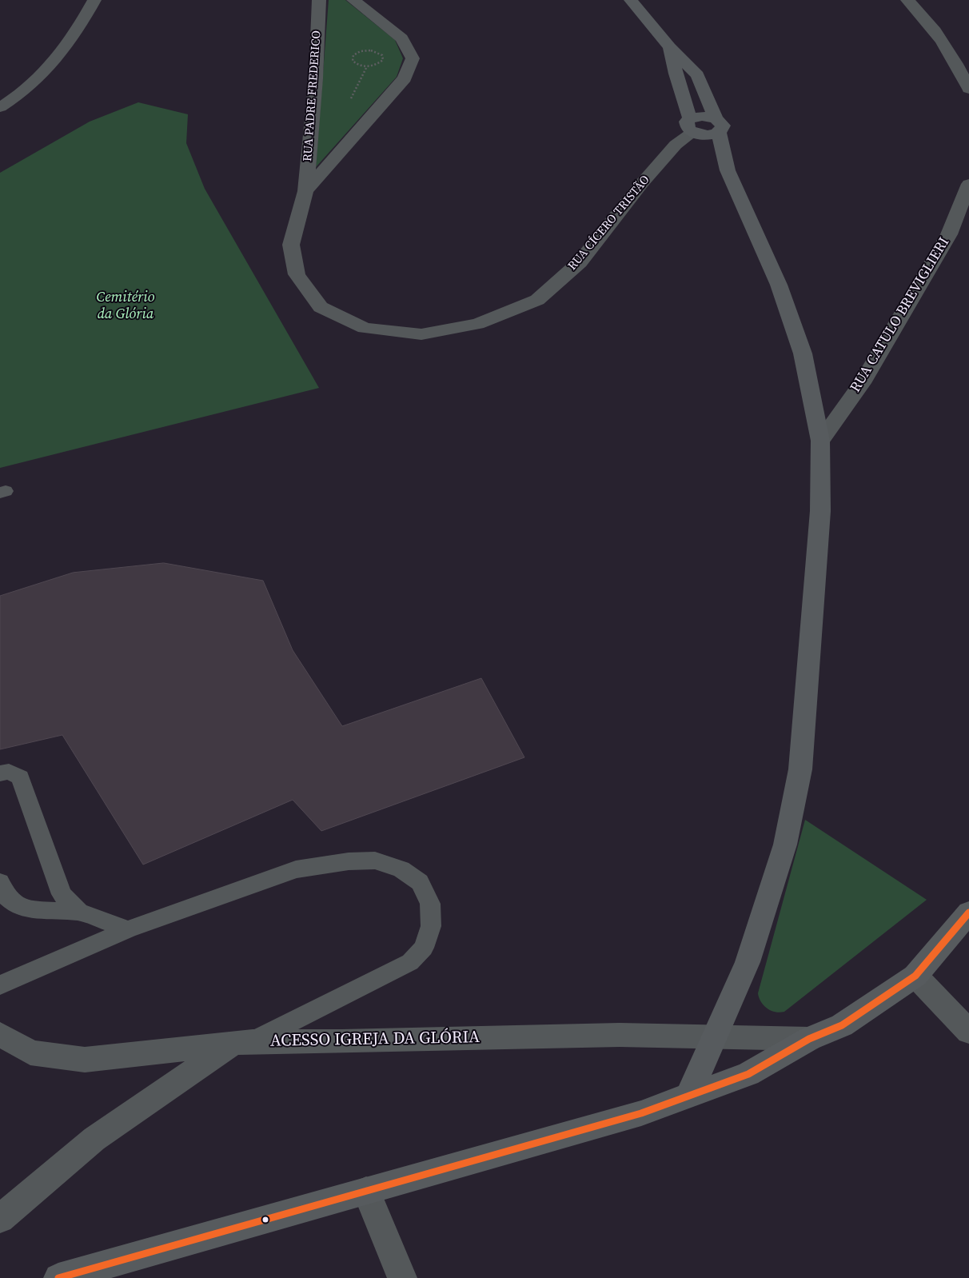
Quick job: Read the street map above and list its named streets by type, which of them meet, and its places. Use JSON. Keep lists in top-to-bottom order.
{
  "streets": {
    "street": [
      "RUA PADRE FREDERICO",
      "RUA CÍCERO TRISTÃO",
      "RUA CATULO BREVIGLIERI",
      "ACESSO IGREJA DA GLÓRIA"
    ]
  },
  "crossings": [
    ["RUA PADRE FREDERICO", "RUA CÍCERO TRISTÃO"]
  ],
  "parks": ["Cemitério da Glória"]
}
